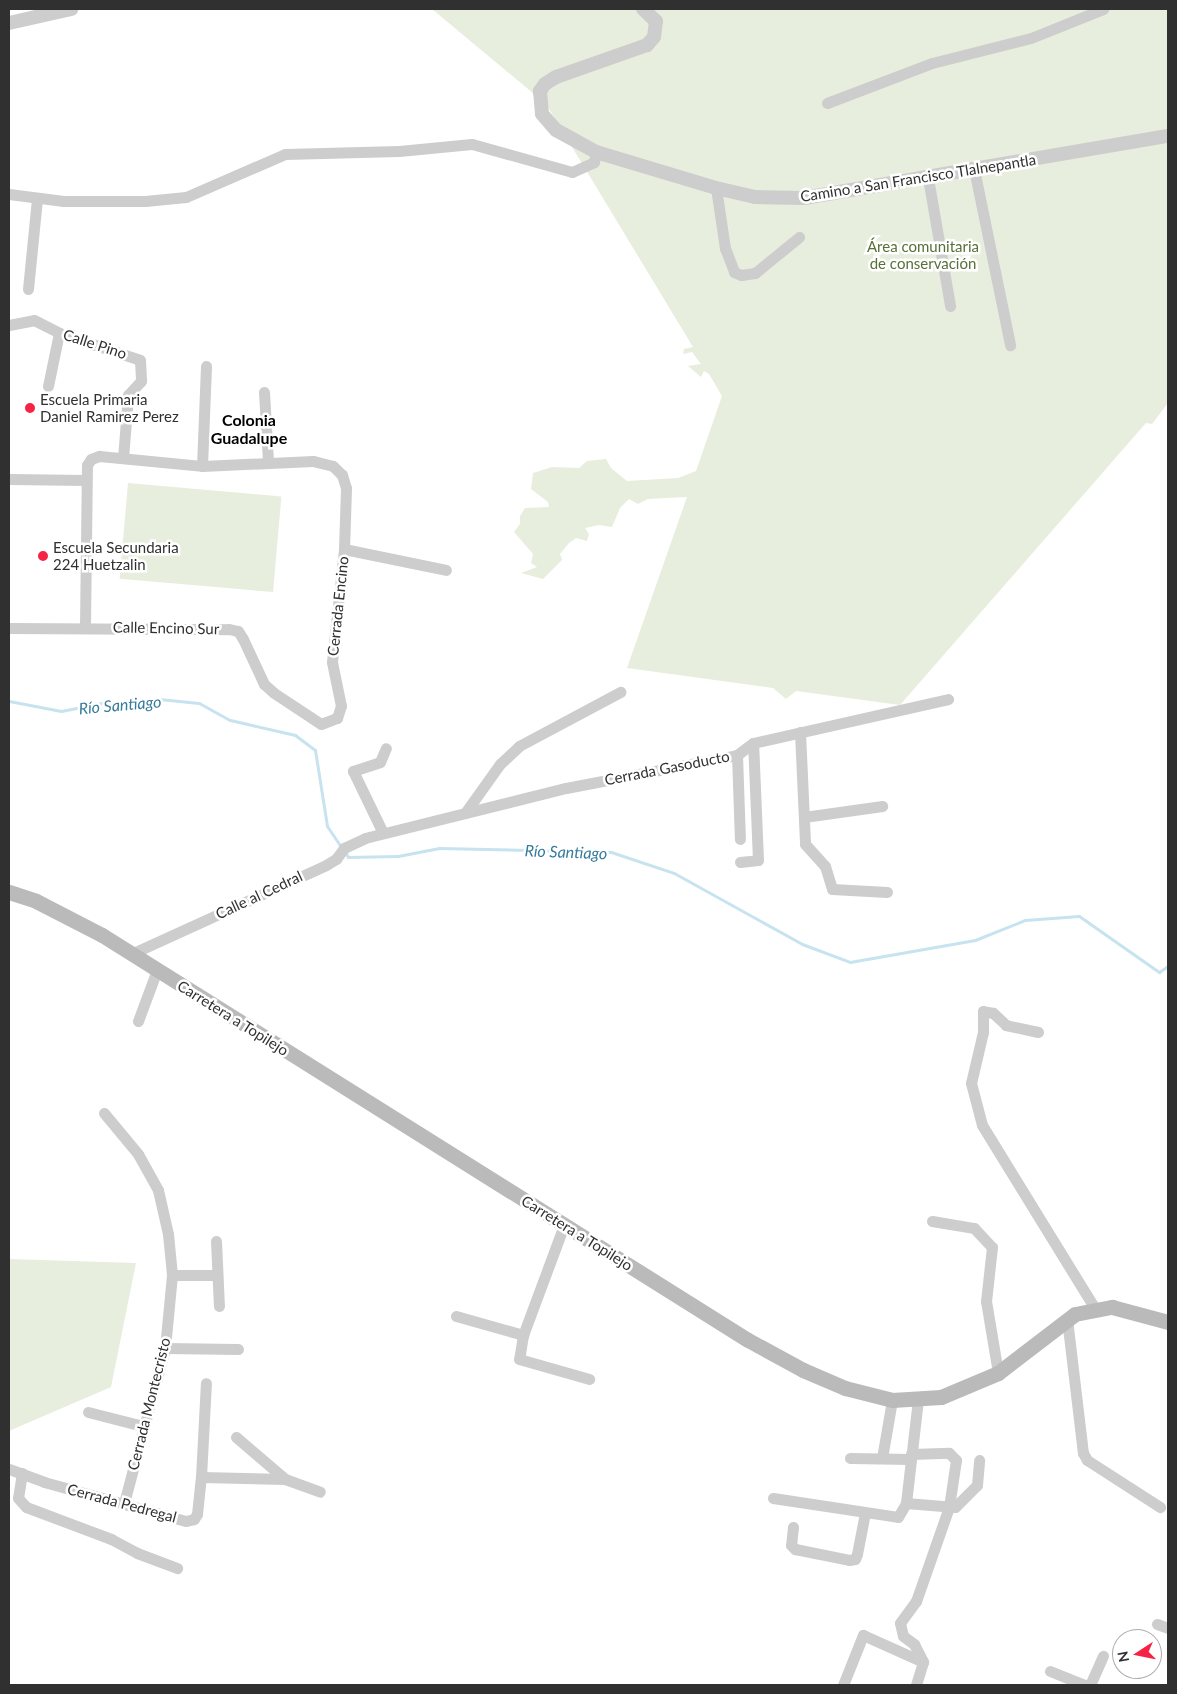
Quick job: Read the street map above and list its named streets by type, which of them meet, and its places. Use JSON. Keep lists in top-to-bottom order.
{
  "streets": {
    "main road": ["Carretera a Topilejo"],
    "street": [
      "Camino a San Francisco Tlalnepantla",
      "Calle Pino",
      "Cerrada Encino",
      "Calle Encino Sur",
      "Cerrada Gasoducto",
      "Calle al Cedral",
      "Cerrada Montecristo",
      "Cerrada Pedregal"
    ]
  },
  "crossings": [
    ["Cerrada Encino", "Calle Encino Sur"],
    ["Cerrada Gasoducto", "Calle al Cedral"],
    ["Calle al Cedral", "Carretera a Topilejo"],
    ["Cerrada Montecristo", "Cerrada Pedregal"]
  ],
  "districts": ["Colonia Guadalupe"],
  "water": ["Río Santiago"],
  "parks": ["Área comunitaria de conservación"],
  "places": ["Escuela Primaria Daniel Ramirez Perez", "Escuela Secundaria 224 Huetzalin"],
  "north": "left"
}
